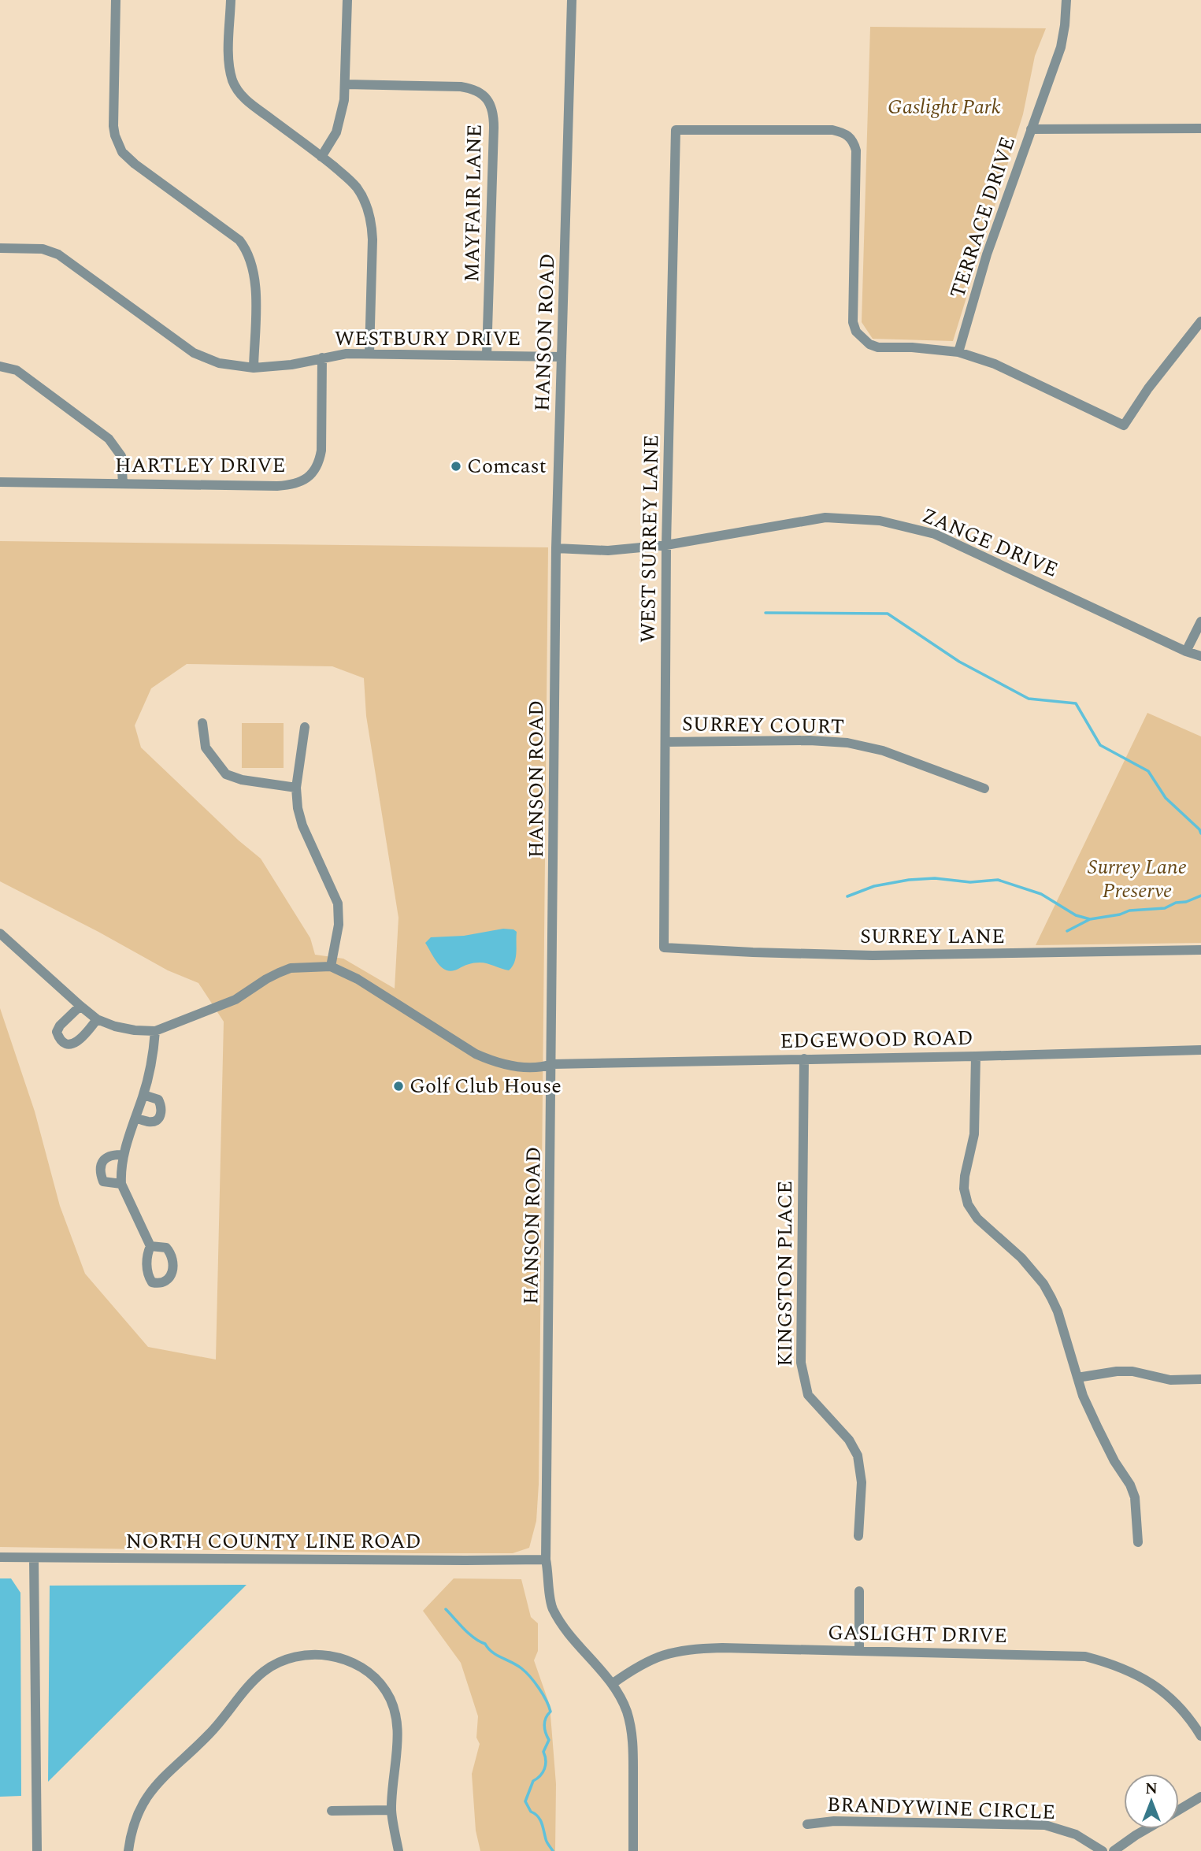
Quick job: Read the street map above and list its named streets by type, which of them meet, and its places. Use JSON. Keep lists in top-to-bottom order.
{
  "streets": {
    "street": [
      "MAYFAIR LANE",
      "TERRACE DRIVE",
      "HANSON ROAD",
      "WESTBURY DRIVE",
      "HARTLEY DRIVE",
      "WEST SURREY LANE",
      "ZANGE DRIVE",
      "SURREY COURT",
      "SURREY LANE",
      "EDGEWOOD ROAD",
      "KINGSTON PLACE",
      "NORTH COUNTY LINE ROAD",
      "GASLIGHT DRIVE",
      "BRANDYWINE CIRCLE"
    ]
  },
  "crossings": [
    ["MAYFAIR LANE", "WESTBURY DRIVE"],
    ["TERRACE DRIVE", "WEST SURREY LANE"],
    ["HANSON ROAD", "WESTBURY DRIVE"],
    ["HANSON ROAD", "ZANGE DRIVE"],
    ["HANSON ROAD", "EDGEWOOD ROAD"],
    ["HANSON ROAD", "NORTH COUNTY LINE ROAD"],
    ["HANSON ROAD", "GASLIGHT DRIVE"],
    ["WESTBURY DRIVE", "HARTLEY DRIVE"],
    ["WEST SURREY LANE", "ZANGE DRIVE"],
    ["WEST SURREY LANE", "SURREY COURT"],
    ["WEST SURREY LANE", "SURREY LANE"],
    ["EDGEWOOD ROAD", "KINGSTON PLACE"]
  ],
  "parks": ["Gaslight Park", "Surrey Lane Preserve"],
  "places": ["Comcast", "Golf Club House"],
  "north": "top"
}
